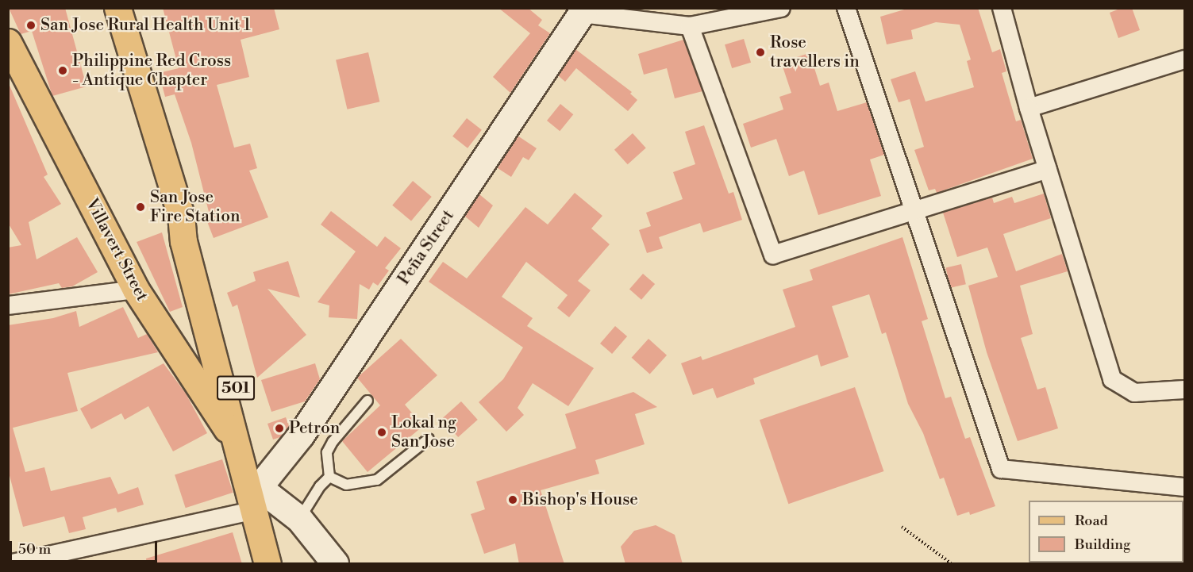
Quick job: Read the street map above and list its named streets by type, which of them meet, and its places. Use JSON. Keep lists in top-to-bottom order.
{
  "streets": {
    "main road": ["Villavert Street", "501"],
    "street": ["Peña Street"]
  },
  "crossings": [
    ["Peña Street", "501"],
    ["Villavert Street", "501"]
  ],
  "places": [
    "San Jose Rural Health Unit 1",
    "Rose travellers in",
    "Philippine Red Cross - Antique Chapter",
    "San Jose Fire Station",
    "Petron",
    "Lokal ng San Jose",
    "Bishop's House"
  ],
  "legend": ["Road", "Building"],
  "scale_bar": "50 m"
}
